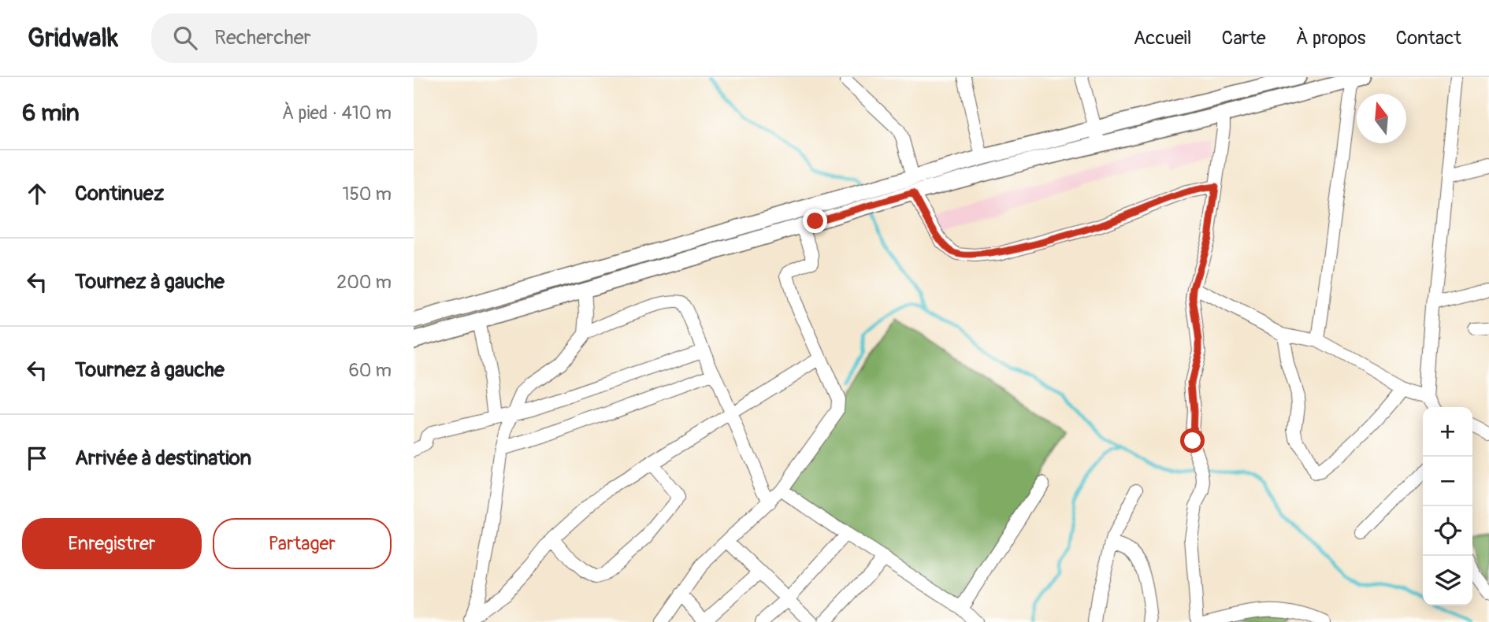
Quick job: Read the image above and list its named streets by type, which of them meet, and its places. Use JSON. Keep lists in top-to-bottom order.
{
  "north": "top",
  "page": {
    "header": "Gridwalk",
    "search": "Rechercher",
    "nav": [
      "Accueil",
      "Carte",
      "À propos",
      "Contact"
    ],
    "heading": ["6 min", "À pied · 410 m"],
    "list": [
      ["Continuez", "150 m"],
      ["Tournez à gauche", "200 m"],
      ["Tournez à gauche", "60 m"],
      "Arrivée à destination"
    ],
    "map_buttons": ["+", "−"],
    "buttons": ["Enregistrer", "Partager"]
  }
}
